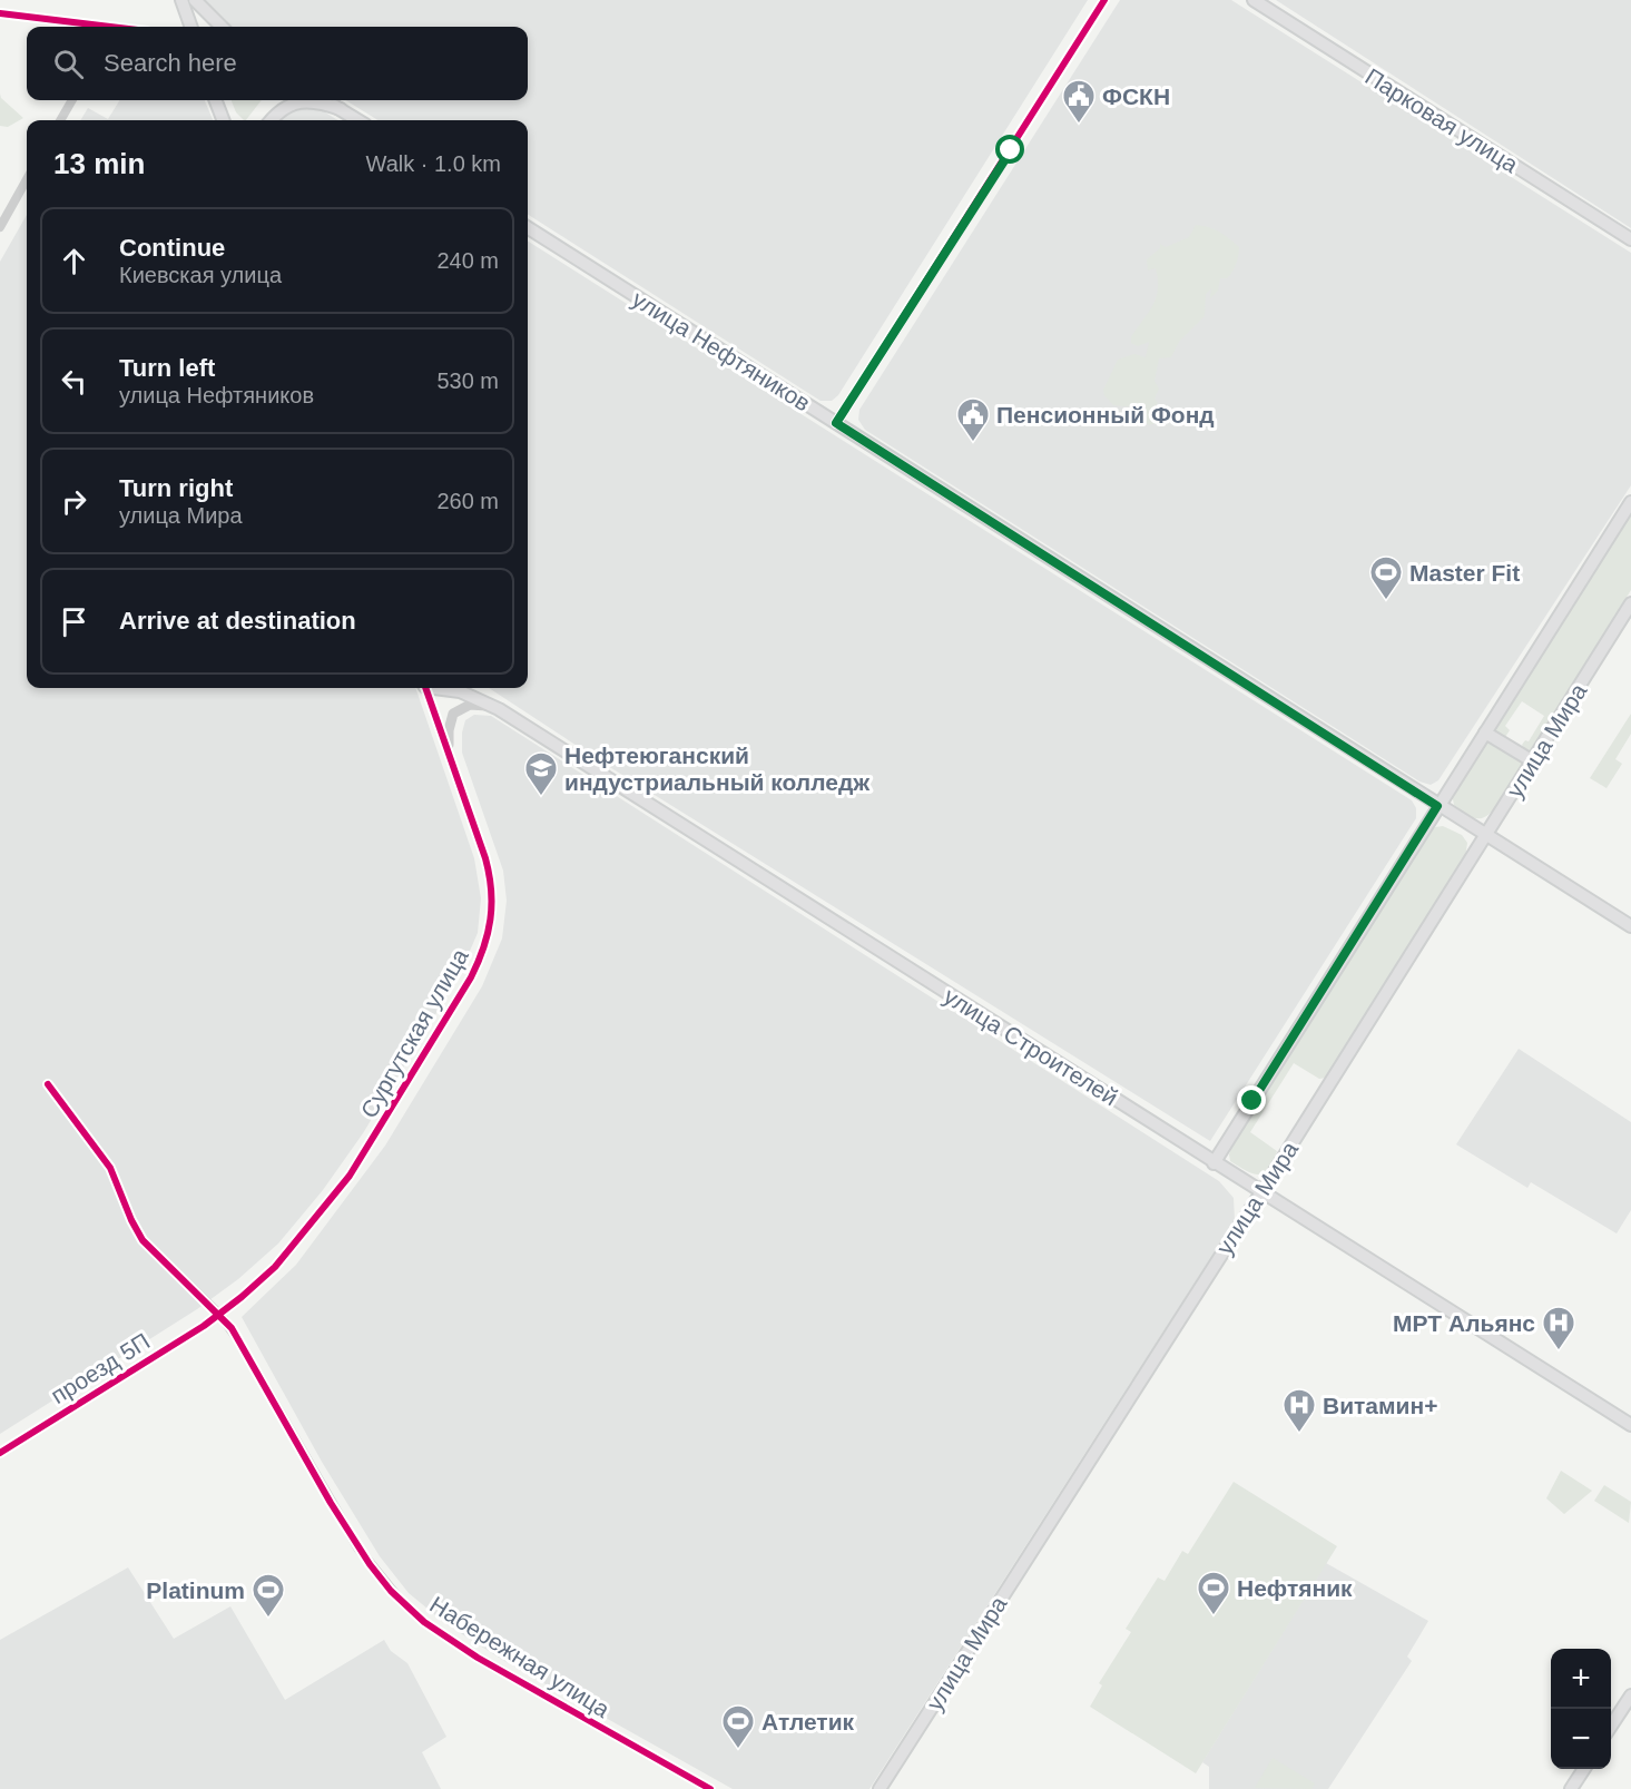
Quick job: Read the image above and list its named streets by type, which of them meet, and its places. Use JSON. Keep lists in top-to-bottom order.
{
  "streets": {
    "main road": [
      "Парковая улица",
      "улица Нефтяников",
      "улица Мира",
      "улица Строителей"
    ],
    "street": ["Сургутская улица", "проезд 5П", "Набережная улица"]
  },
  "crossings": [
    ["улица Нефтяников", "улица Мира"],
    ["улица Мира", "улица Строителей"],
    ["Сургутская улица", "проезд 5П"],
    ["Сургутская улица", "Набережная улица"],
    ["проезд 5П", "Набережная улица"]
  ],
  "places": {
    "public building": ["ФСКН", "Пенсионный Фонд"],
    "sports": [
      "Master Fit",
      "Нефтяник",
      "Platinum",
      "Атлетик"
    ],
    "school or university": ["Нефтеюганский индустриальный колледж"],
    "hospital": ["МРТ Альянс", "Витамин+"]
  },
  "page": {
    "search": "Search here",
    "heading": ["13 min", "Walk · 1.0 km"],
    "list": [
      ["Continue", "Киевская улица", "240 m"],
      ["Turn left", "улица Нефтяников", "530 m"],
      ["Turn right", "улица Мира", "260 m"],
      "Arrive at destination"
    ],
    "map_buttons": ["+", "−"]
  }
}
